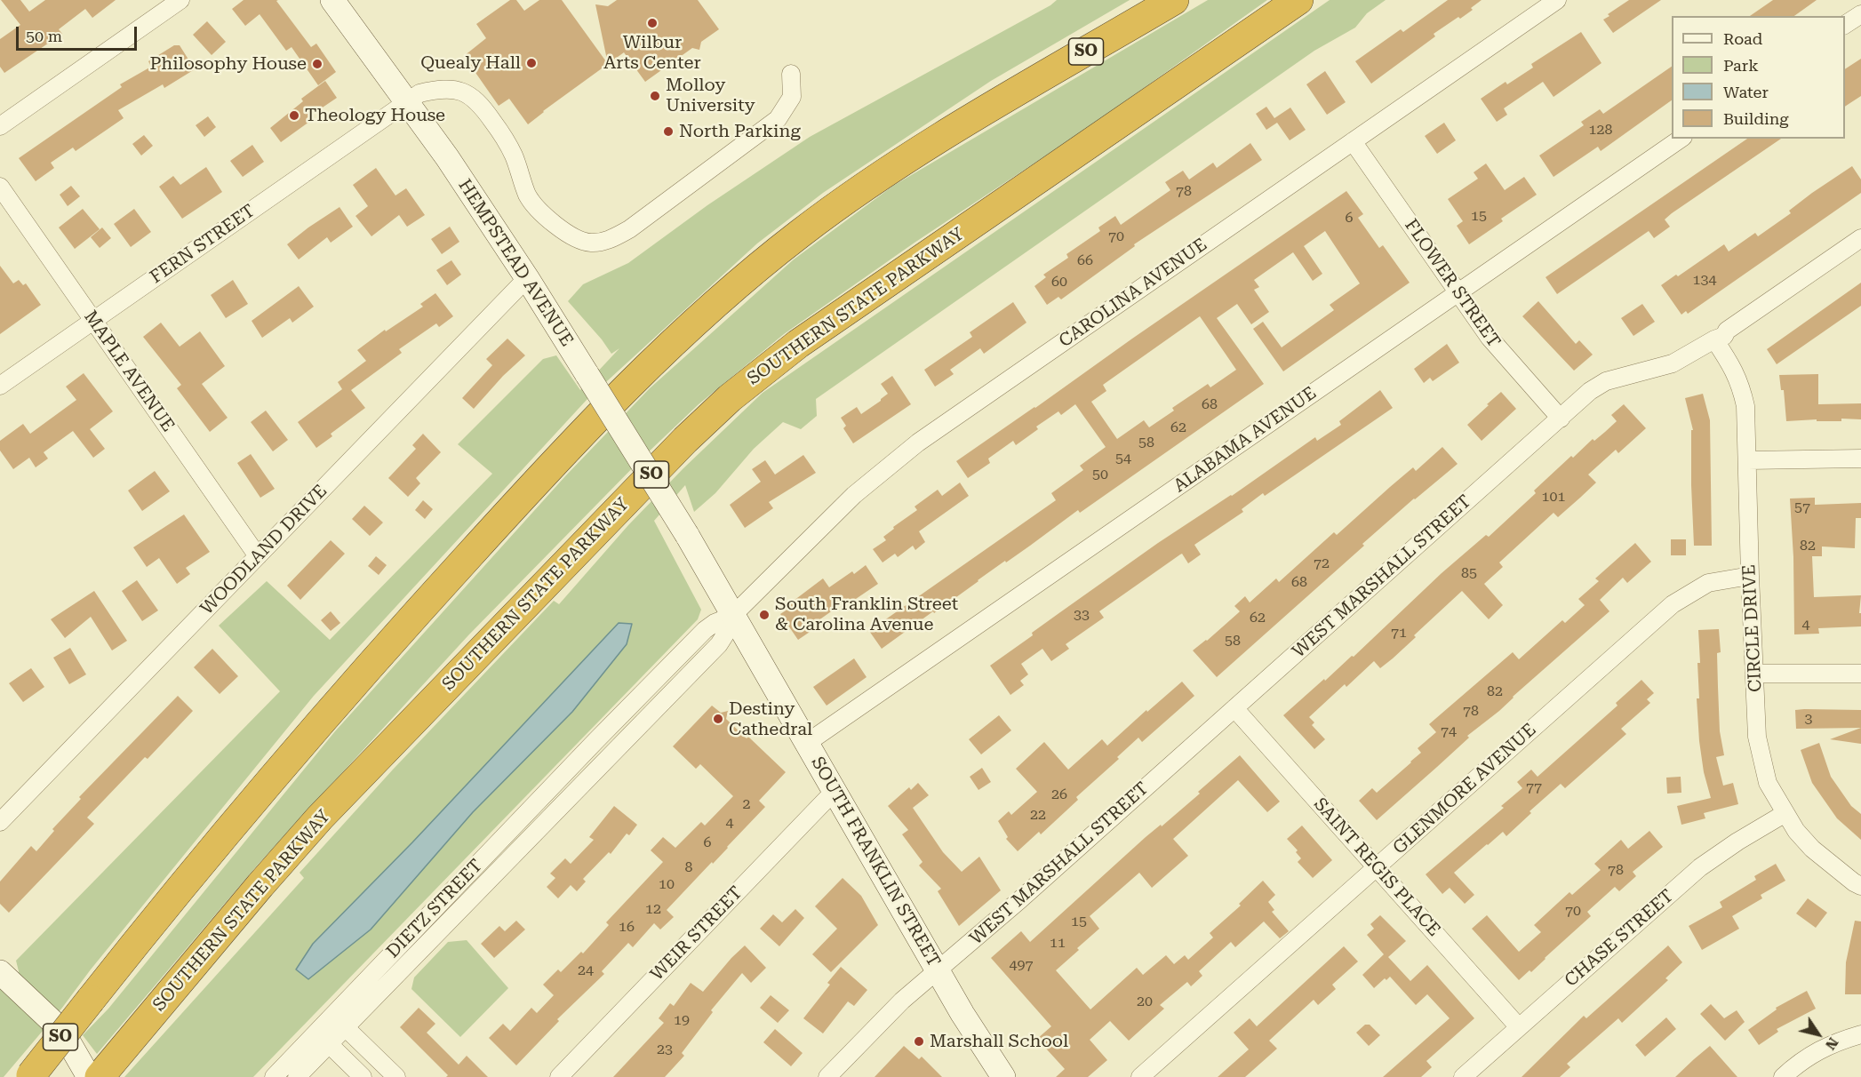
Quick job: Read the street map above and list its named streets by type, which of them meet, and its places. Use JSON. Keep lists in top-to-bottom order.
{
  "streets": {
    "highway": ["SO", "SOUTHERN STATE PARKWAY"],
    "main road": ["HEMPSTEAD AVENUE", "SOUTH FRANKLIN STREET"],
    "street": [
      "FERN STREET",
      "FLOWER STREET",
      "CAROLINA AVENUE",
      "MAPLE AVENUE",
      "ALABAMA AVENUE",
      "WOODLAND DRIVE",
      "WEST MARSHALL STREET",
      "CIRCLE DRIVE",
      "GLENMORE AVENUE",
      "SAINT REGIS PLACE",
      "DIETZ STREET",
      "WEIR STREET",
      "CHASE STREET"
    ]
  },
  "crossings": [
    ["FERN STREET", "HEMPSTEAD AVENUE"],
    ["FERN STREET", "MAPLE AVENUE"],
    ["HEMPSTEAD AVENUE", "WOODLAND DRIVE"],
    ["HEMPSTEAD AVENUE", "SOUTH FRANKLIN STREET"],
    ["FLOWER STREET", "CAROLINA AVENUE"],
    ["FLOWER STREET", "ALABAMA AVENUE"],
    ["FLOWER STREET", "WEST MARSHALL STREET"],
    ["CAROLINA AVENUE", "SOUTH FRANKLIN STREET"],
    ["CAROLINA AVENUE", "DIETZ STREET"],
    ["MAPLE AVENUE", "WOODLAND DRIVE"],
    ["ALABAMA AVENUE", "SOUTH FRANKLIN STREET"],
    ["WEST MARSHALL STREET", "CIRCLE DRIVE"],
    ["WEST MARSHALL STREET", "SOUTH FRANKLIN STREET"],
    ["WEST MARSHALL STREET", "SAINT REGIS PLACE"],
    ["CIRCLE DRIVE", "GLENMORE AVENUE"],
    ["CIRCLE DRIVE", "CHASE STREET"],
    ["GLENMORE AVENUE", "SAINT REGIS PLACE"],
    ["SOUTH FRANKLIN STREET", "DIETZ STREET"],
    ["SOUTH FRANKLIN STREET", "WEIR STREET"],
    ["SAINT REGIS PLACE", "CHASE STREET"]
  ],
  "places": [
    "Wilbur Arts Center",
    "Quealy Hall",
    "Philosophy House",
    "Molloy University",
    "Theology House",
    "North Parking",
    "South Franklin Street & Carolina Avenue",
    "Destiny Cathedral",
    "Marshall School"
  ],
  "house_numbers": [
    "128",
    "78",
    "15",
    "6",
    "70",
    "66",
    "134",
    "60",
    "68",
    "62",
    "58",
    "54",
    "50",
    "101",
    "57",
    "82",
    "72",
    "85",
    "68",
    "33",
    "62",
    "4",
    "71",
    "58",
    "82",
    "78",
    "3",
    "74",
    "77",
    "26",
    "2",
    "22",
    "4",
    "6",
    "8",
    "78",
    "10",
    "12",
    "70",
    "15",
    "16",
    "11",
    "497",
    "24",
    "20",
    "19",
    "23"
  ],
  "legend": [
    "Road",
    "Park",
    "Water",
    "Building"
  ],
  "scale_bar": "50 m",
  "north": "bottom right"
}
